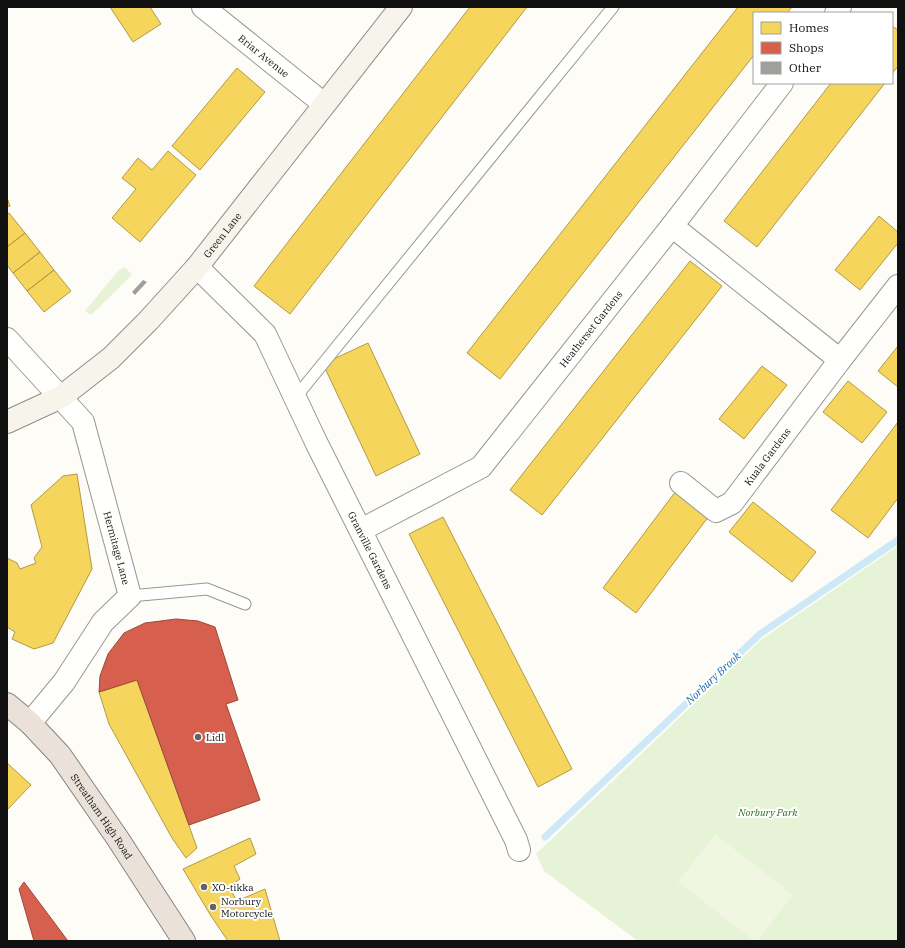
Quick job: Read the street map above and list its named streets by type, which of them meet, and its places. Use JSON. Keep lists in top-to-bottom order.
{
  "streets": {
    "highway": ["Streatham High Road"],
    "main road": ["Green Lane"],
    "street": [
      "Briar Avenue",
      "Heatherset Gardens",
      "Kuala Gardens",
      "Hermitage Lane",
      "Granville Gardens"
    ]
  },
  "crossings": [
    ["Briar Avenue", "Green Lane"],
    ["Green Lane", "Hermitage Lane"],
    ["Green Lane", "Granville Gardens"],
    ["Heatherset Gardens", "Granville Gardens"],
    ["Hermitage Lane", "Streatham High Road"]
  ],
  "water": ["Norbury Brook"],
  "parks": ["Norbury Park"],
  "places": ["Lidl", "XO-tikka", "Norbury Motorcycle"],
  "legend": ["Homes", "Shops", "Other"]
}
